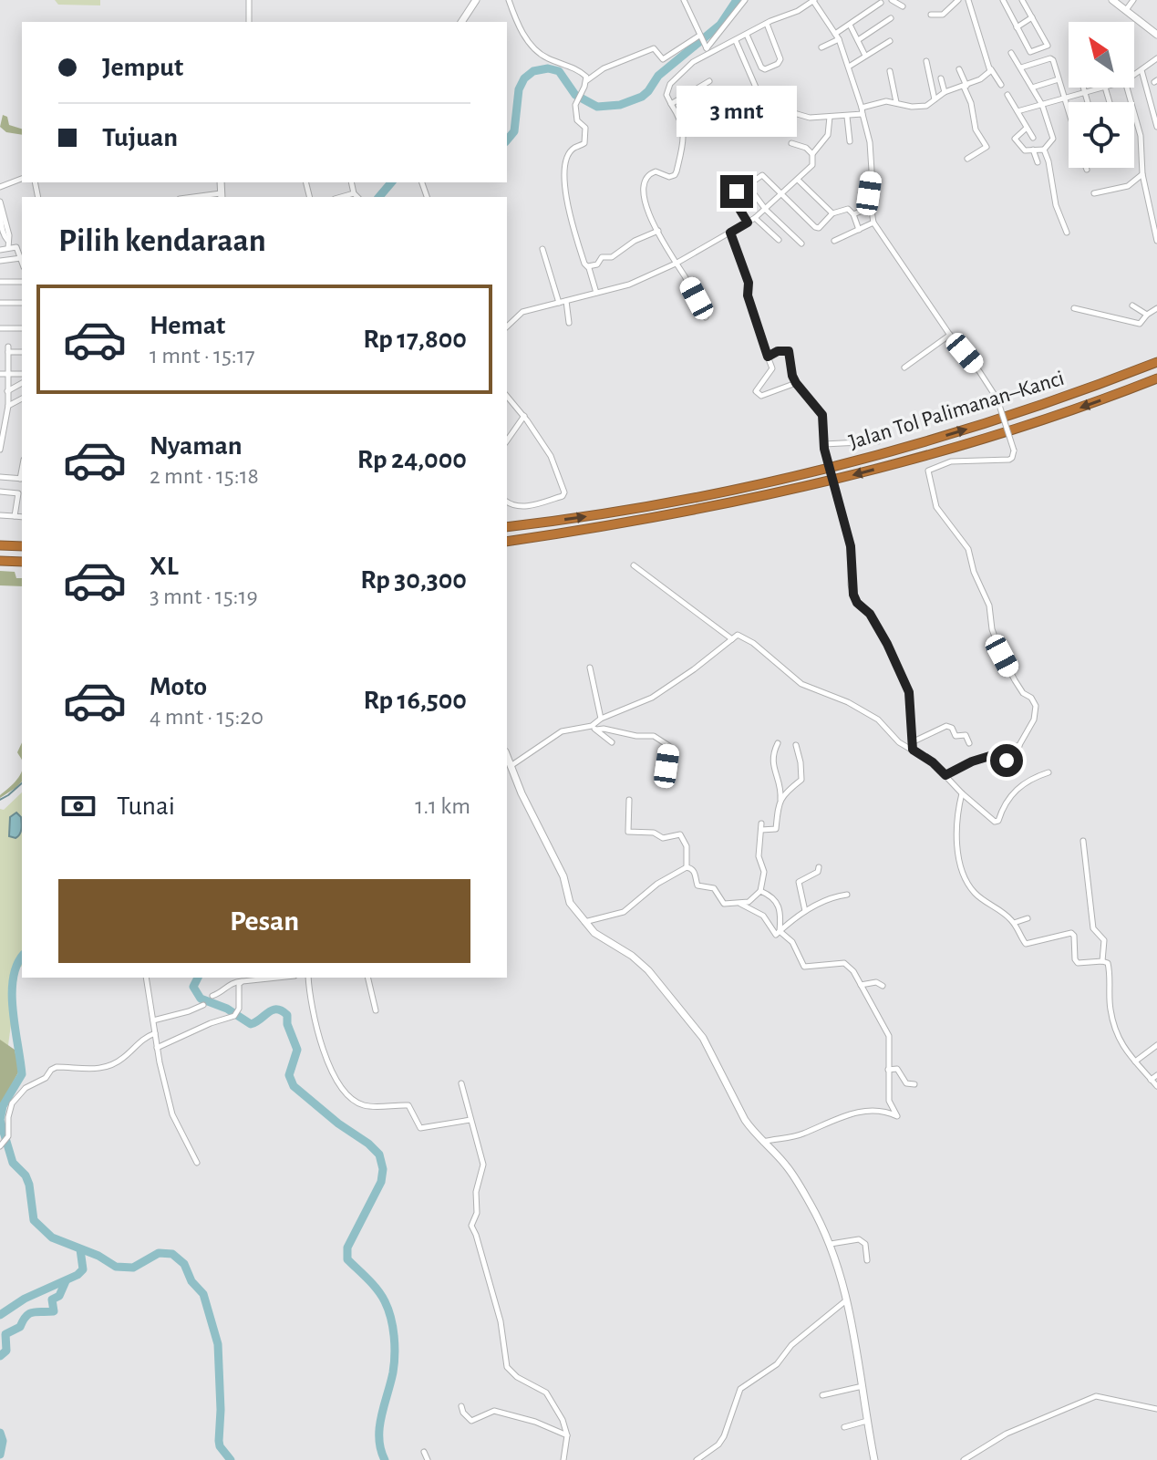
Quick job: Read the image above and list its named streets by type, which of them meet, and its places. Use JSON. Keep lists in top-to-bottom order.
{
  "streets": {
    "highway": ["Jalan Tol Palimanan–Kanci"]
  },
  "north": "top left",
  "page": {
    "banner": ["Jemput", "Tujuan"],
    "bubble": "3 mnt",
    "heading": "Pilih kendaraan",
    "list": [
      {
        "name": "Hemat",
        "note": "1 mnt · 15:17",
        "value": "Rp 17,800"
      },
      {
        "name": "Nyaman",
        "note": "2 mnt · 15:18",
        "value": "Rp 24,000"
      },
      {
        "name": "XL",
        "note": "3 mnt · 15:19",
        "value": "Rp 30,300"
      },
      {
        "name": "Moto",
        "note": "4 mnt · 15:20",
        "value": "Rp 16,500"
      }
    ],
    "pay": ["Tunai", "1.1 km"],
    "buttons": "Pesan"
  }
}
